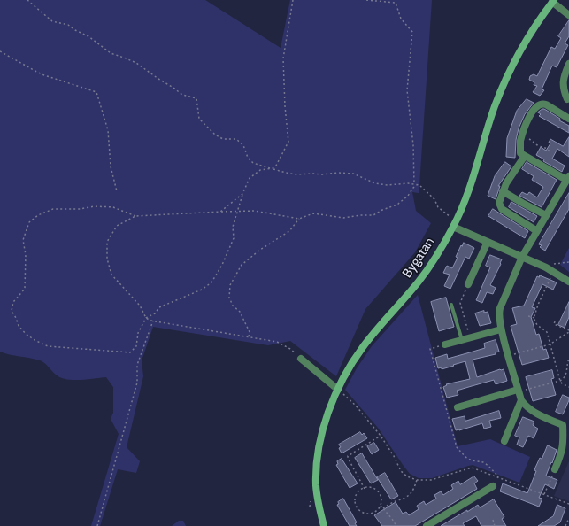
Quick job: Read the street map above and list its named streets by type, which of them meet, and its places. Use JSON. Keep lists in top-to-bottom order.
{
  "streets": {
    "street": ["Bygatan"]
  }
}
